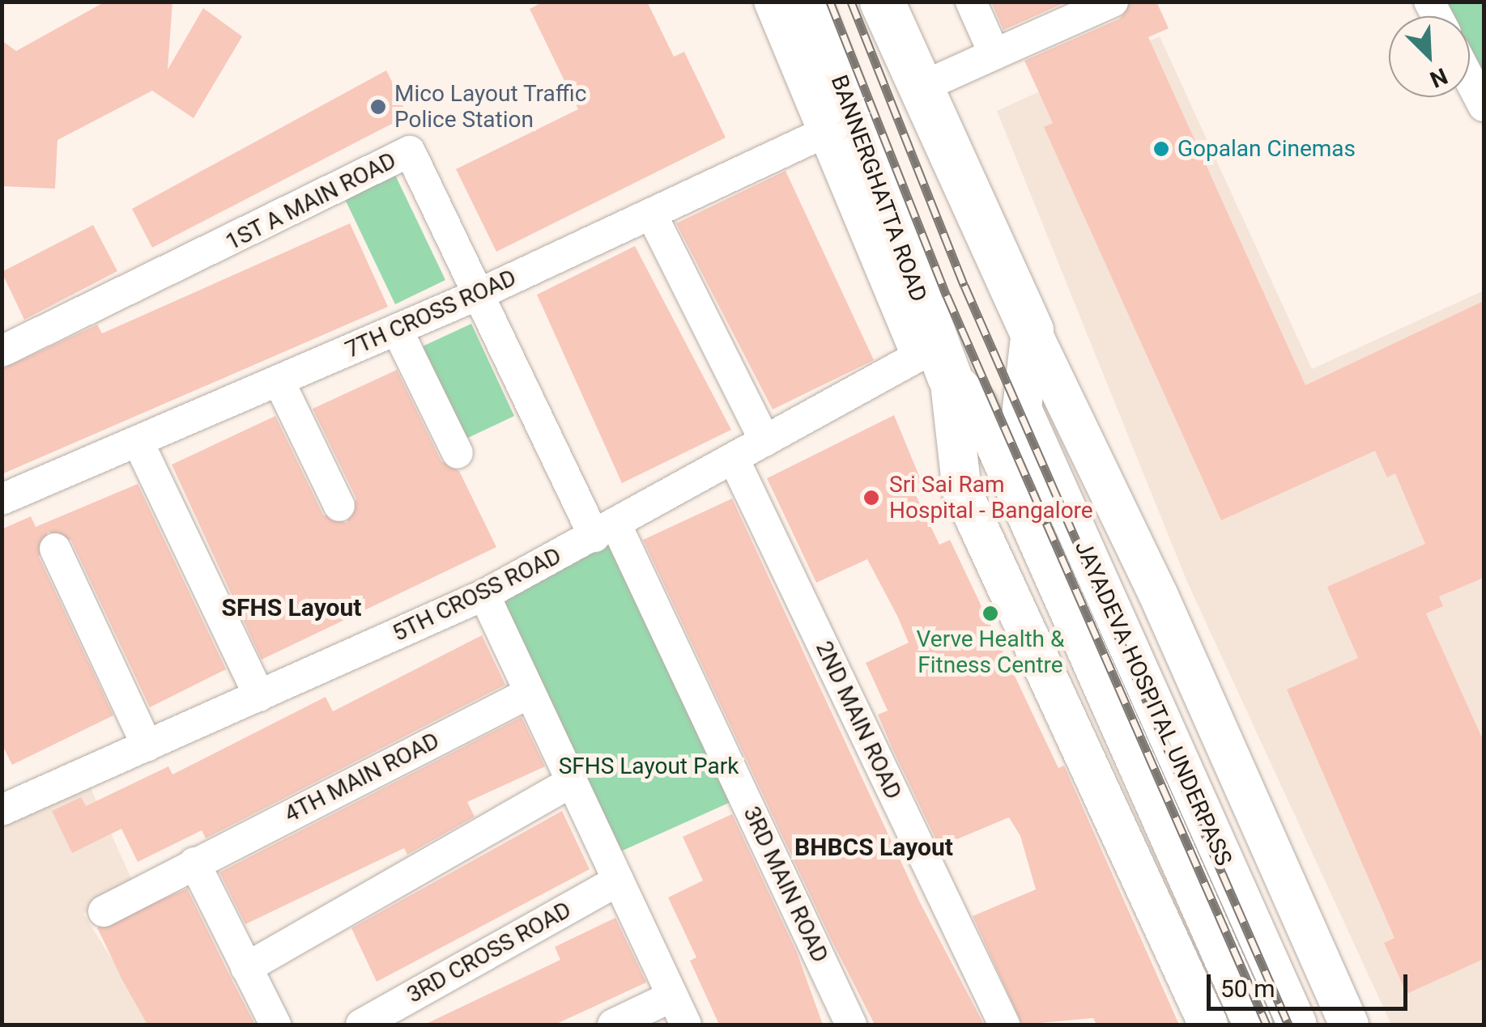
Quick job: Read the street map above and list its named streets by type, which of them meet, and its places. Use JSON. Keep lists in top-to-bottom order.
{
  "streets": {
    "highway": ["BANNERGHATTA ROAD"],
    "main road": ["JAYADEVA HOSPITAL UNDERPASS"],
    "street": [
      "1ST A MAIN ROAD",
      "7TH CROSS ROAD",
      "5TH CROSS ROAD",
      "2ND MAIN ROAD",
      "4TH MAIN ROAD",
      "3RD MAIN ROAD",
      "3RD CROSS ROAD"
    ]
  },
  "crossings": [
    ["BANNERGHATTA ROAD", "7TH CROSS ROAD"],
    ["BANNERGHATTA ROAD", "5TH CROSS ROAD"],
    ["BANNERGHATTA ROAD", "JAYADEVA HOSPITAL UNDERPASS"],
    ["1ST A MAIN ROAD", "7TH CROSS ROAD"],
    ["1ST A MAIN ROAD", "5TH CROSS ROAD"],
    ["1ST A MAIN ROAD", "3RD MAIN ROAD"],
    ["5TH CROSS ROAD", "JAYADEVA HOSPITAL UNDERPASS"],
    ["5TH CROSS ROAD", "2ND MAIN ROAD"],
    ["5TH CROSS ROAD", "3RD MAIN ROAD"]
  ],
  "districts": ["SFHS Layout", "BHBCS Layout"],
  "parks": ["SFHS Layout Park"],
  "places": [
    "Mico Layout Traffic Police Station",
    "Gopalan Cinemas",
    "Sri Sai Ram Hospital - Bangalore",
    "Verve Health & Fitness Centre"
  ],
  "scale_bar": "50 m",
  "north": "bottom right"
}
